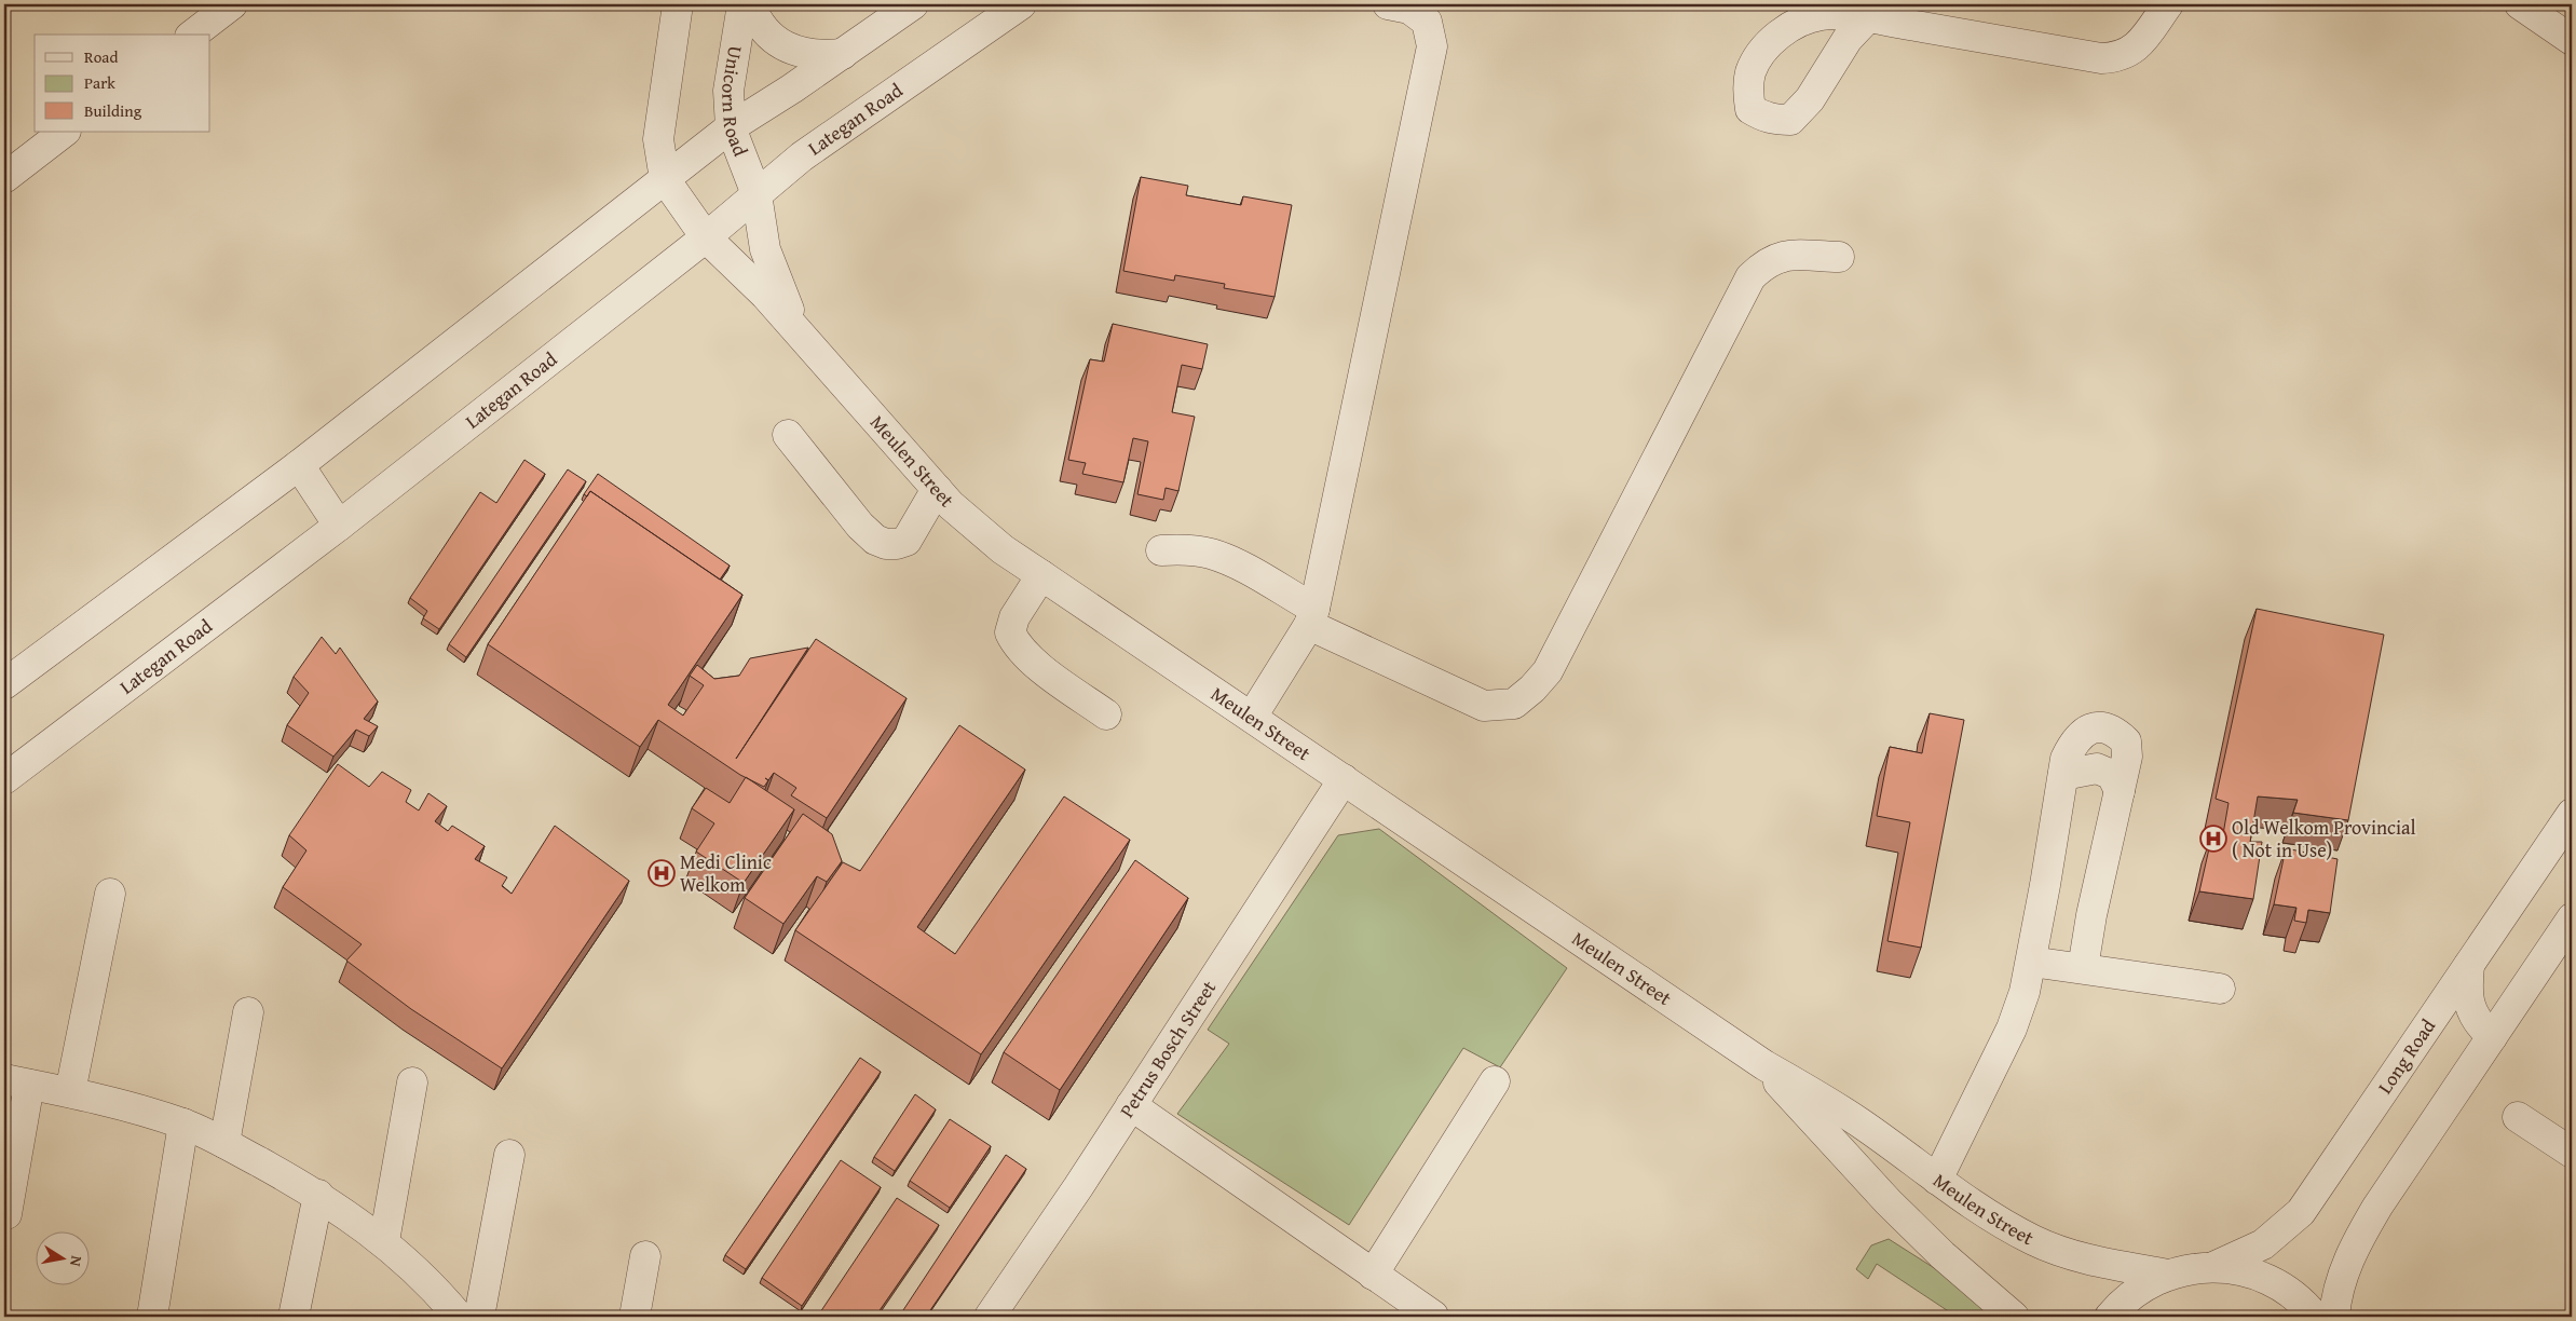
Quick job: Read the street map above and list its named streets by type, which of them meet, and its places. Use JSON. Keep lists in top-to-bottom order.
{
  "streets": {
    "street": [
      "Unicorn Road",
      "Lategan Road",
      "Meulen Street",
      "Petrus Bosch Street",
      "Long Road"
    ]
  },
  "crossings": [
    ["Unicorn Road", "Lategan Road"],
    ["Unicorn Road", "Meulen Street"],
    ["Lategan Road", "Meulen Street"],
    ["Meulen Street", "Petrus Bosch Street"]
  ],
  "places": {
    "hospital": ["Old Welkom Provincial ( Not in Use)", "Medi Clinic Welkom"]
  },
  "legend": ["Road", "Park", "Building"],
  "north": "right"
}
